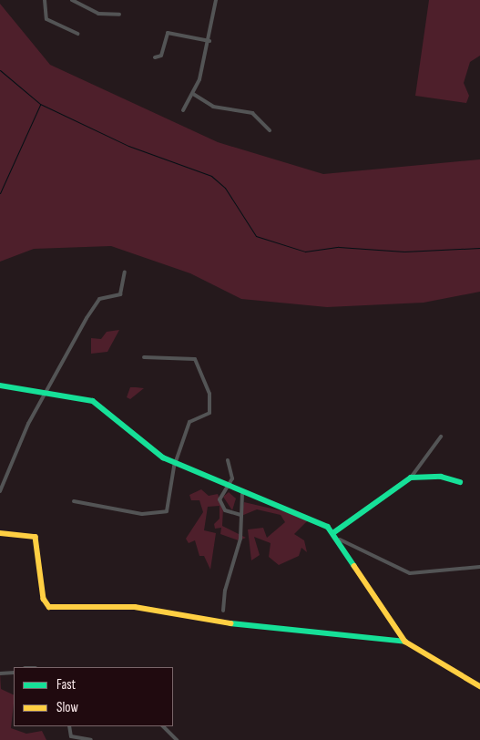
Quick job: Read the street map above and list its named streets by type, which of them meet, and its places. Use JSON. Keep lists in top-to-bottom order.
{
  "legend": ["Fast", "Slow"]
}
